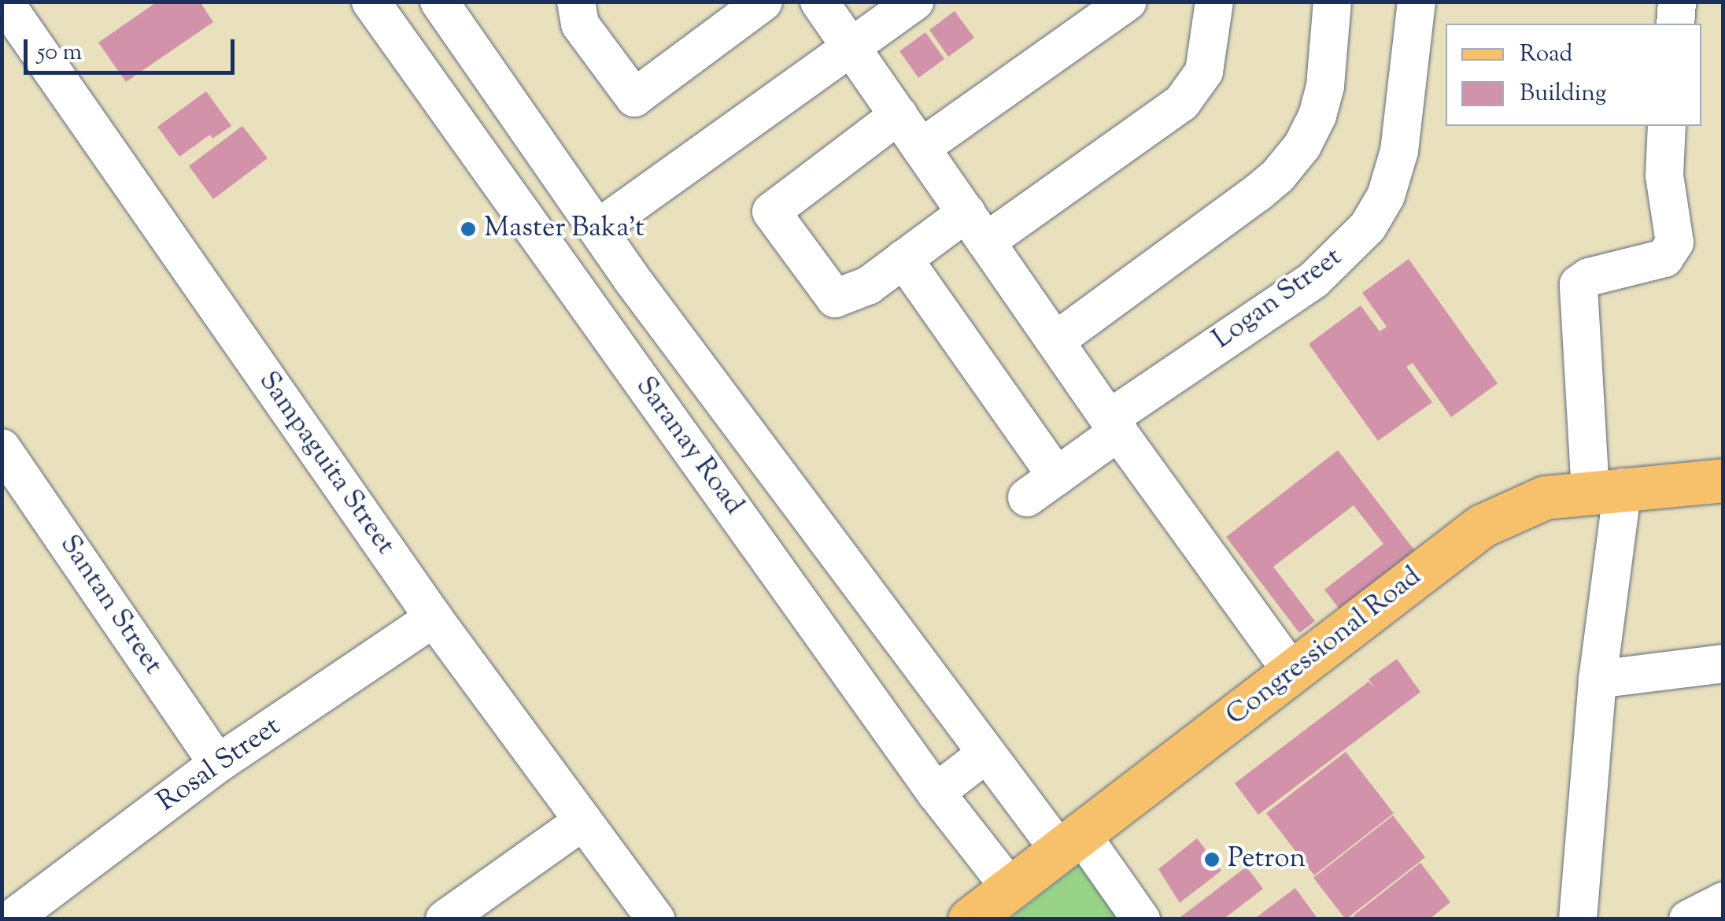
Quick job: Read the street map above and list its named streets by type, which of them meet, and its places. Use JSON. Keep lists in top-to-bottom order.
{
  "streets": {
    "main road": ["Congressional Road"],
    "street": [
      "Logan Street",
      "Saranay Road",
      "Sampaguita Street",
      "Santan Street",
      "Rosal Street"
    ]
  },
  "crossings": [
    ["Saranay Road", "Congressional Road"],
    ["Sampaguita Street", "Rosal Street"],
    ["Santan Street", "Rosal Street"]
  ],
  "places": ["Master Baka't", "Petron"],
  "legend": ["Road", "Building"],
  "scale_bar": "50 m"
}
